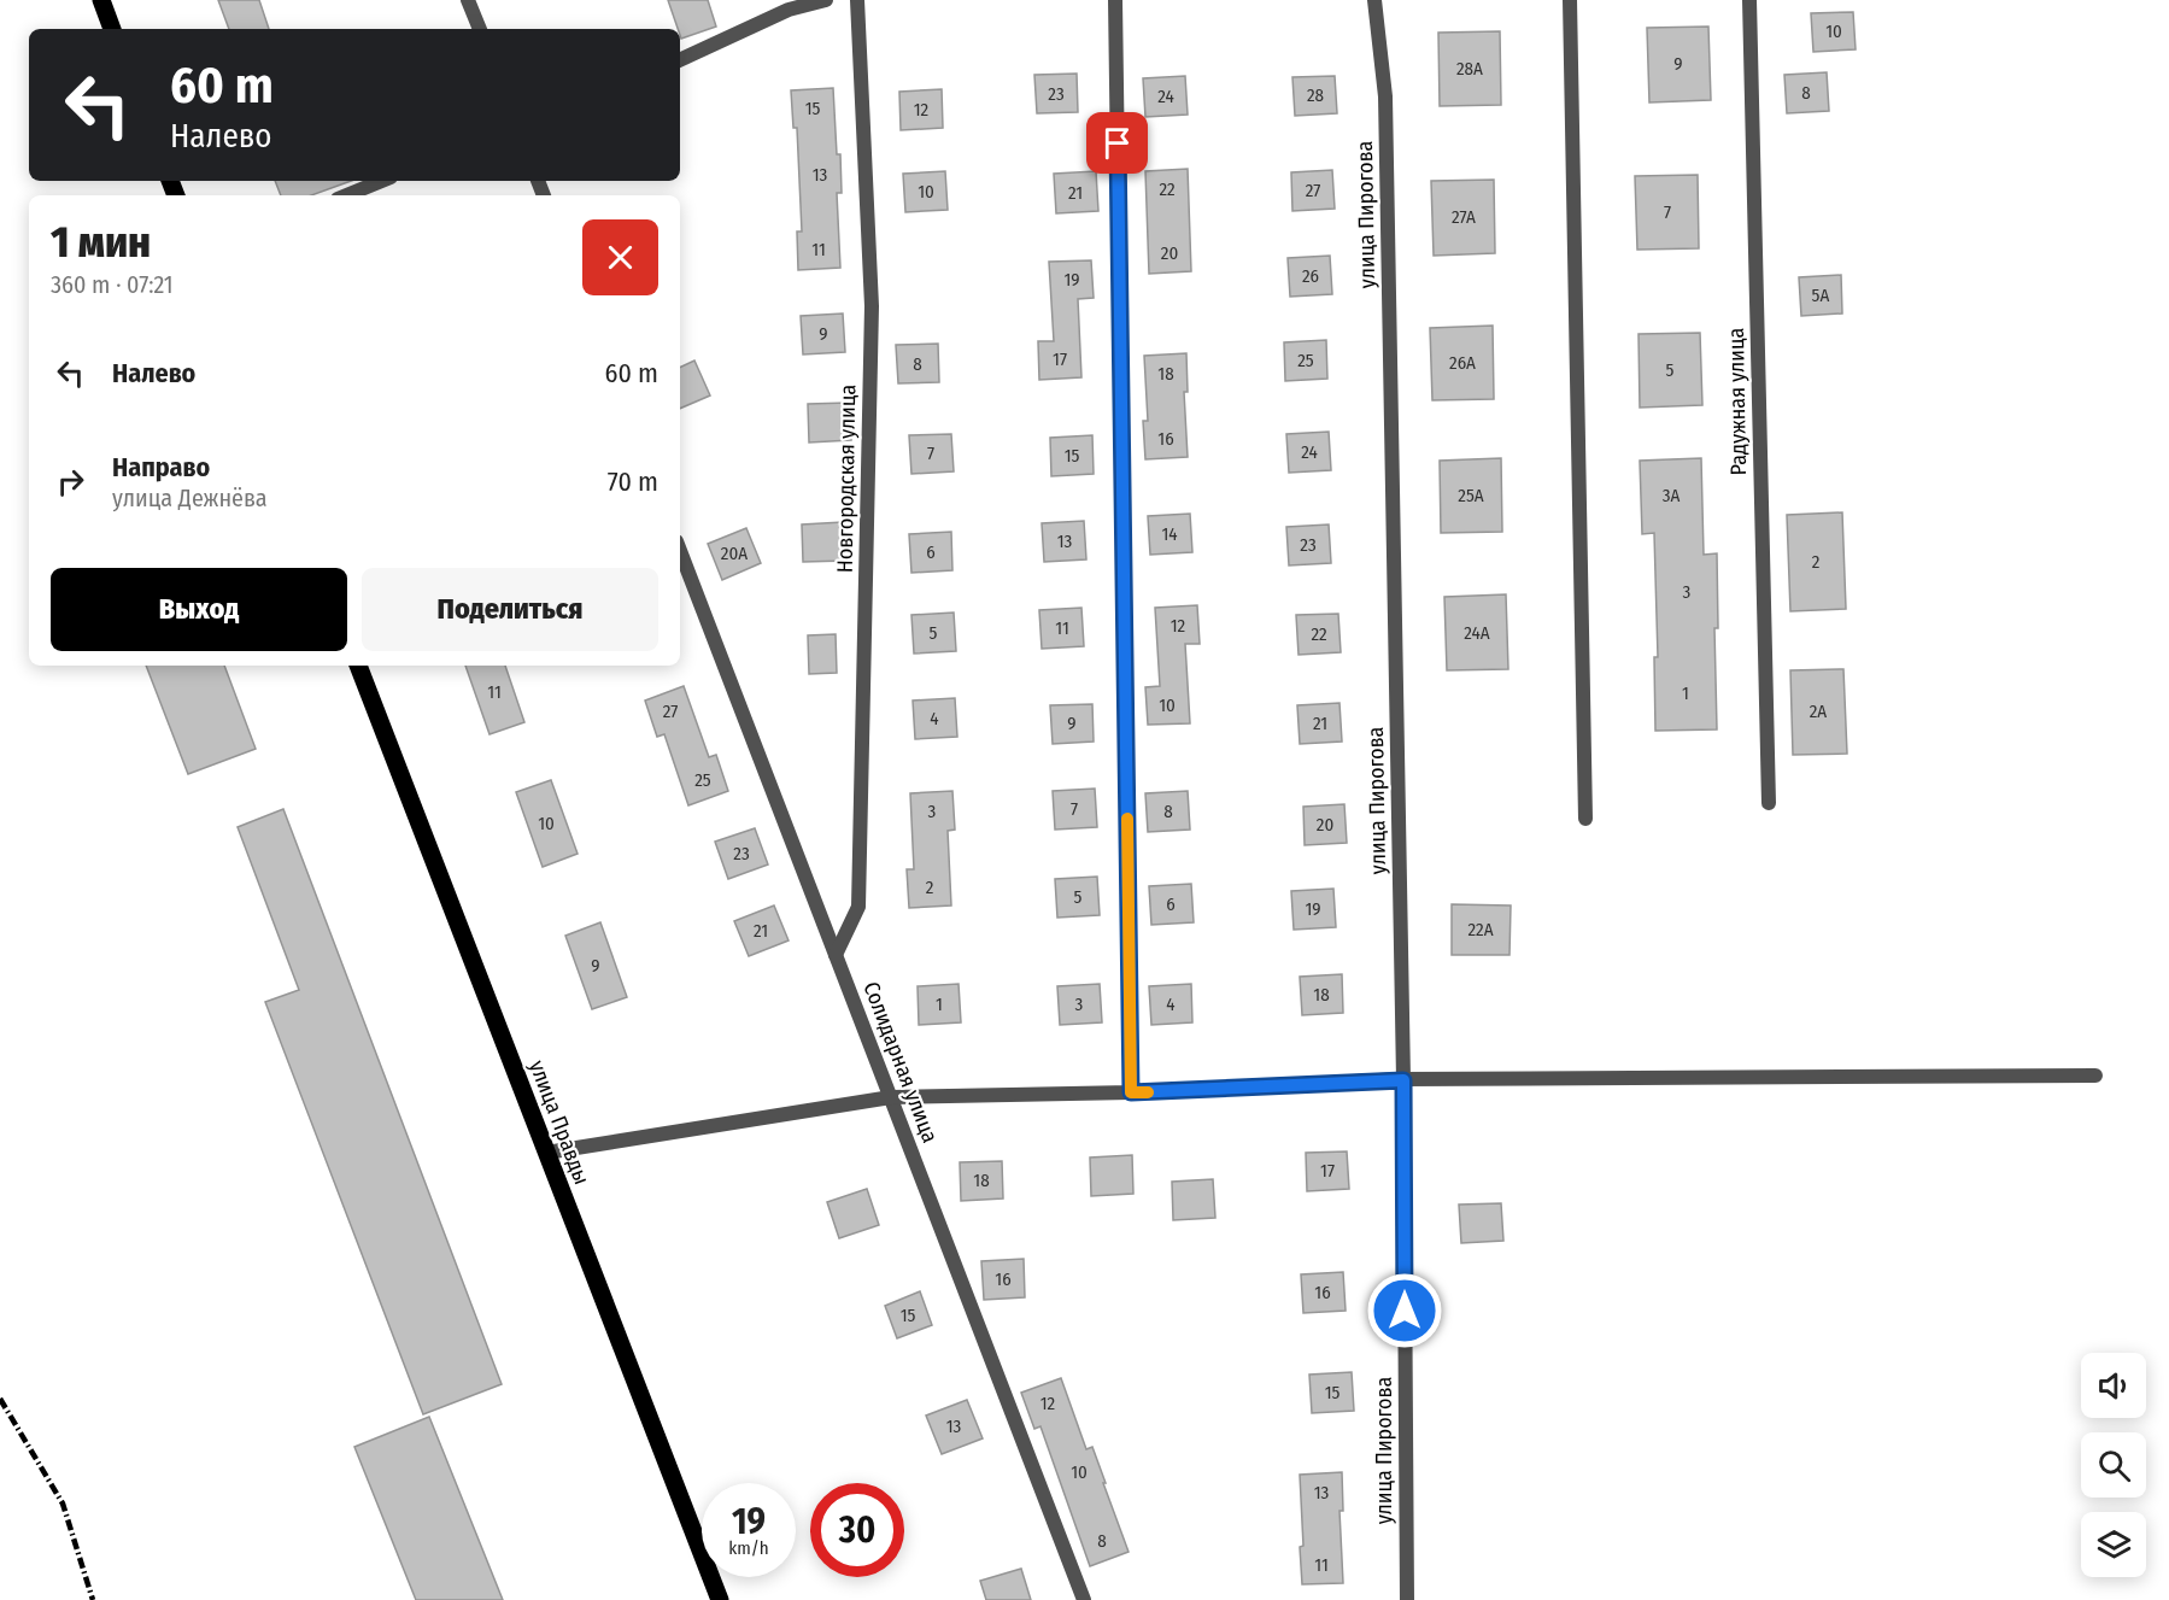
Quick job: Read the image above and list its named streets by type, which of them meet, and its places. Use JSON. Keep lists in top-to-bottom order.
{
  "streets": {
    "main road": ["улица Правды"],
    "street": [
      "улица Пирогова",
      "Радужная улица",
      "Новгородская улица",
      "Солидарная улица"
    ]
  },
  "crossings": [
    ["Новгородская улица", "Солидарная улица"]
  ],
  "house_numbers": [
    "10",
    "9",
    "28А",
    "8",
    "23",
    "28",
    "24",
    "15",
    "12",
    "13",
    "22",
    "27",
    "10",
    "21",
    "7",
    "27А",
    "11",
    "20",
    "26",
    "19",
    "5А",
    "9",
    "17",
    "25",
    "26А",
    "8",
    "5",
    "18",
    "16",
    "24",
    "7",
    "15",
    "25А",
    "3А",
    "14",
    "13",
    "23",
    "6",
    "20А",
    "2",
    "3",
    "12",
    "11",
    "5",
    "24А",
    "22",
    "11",
    "1",
    "10",
    "27",
    "2А",
    "4",
    "9",
    "21",
    "25",
    "7",
    "3",
    "8",
    "10",
    "20",
    "23",
    "2",
    "5",
    "6",
    "19",
    "22А",
    "21",
    "9",
    "18",
    "1",
    "3",
    "4",
    "17",
    "18",
    "16",
    "16",
    "15",
    "15",
    "12",
    "13",
    "10",
    "13",
    "8",
    "11"
  ],
  "page": {
    "turn": ["60 m", "Налево"],
    "heading": ["1 мин", "360 m · 07:21"],
    "list": [
      {
        "name": "Налево",
        "value": "60 m"
      },
      {
        "name": "Направо",
        "note": "улица Дежнёва",
        "value": "70 m"
      }
    ],
    "buttons": ["Выход", "Поделиться"],
    "speed": "19 km/h",
    "limit": "30"
  }
}
